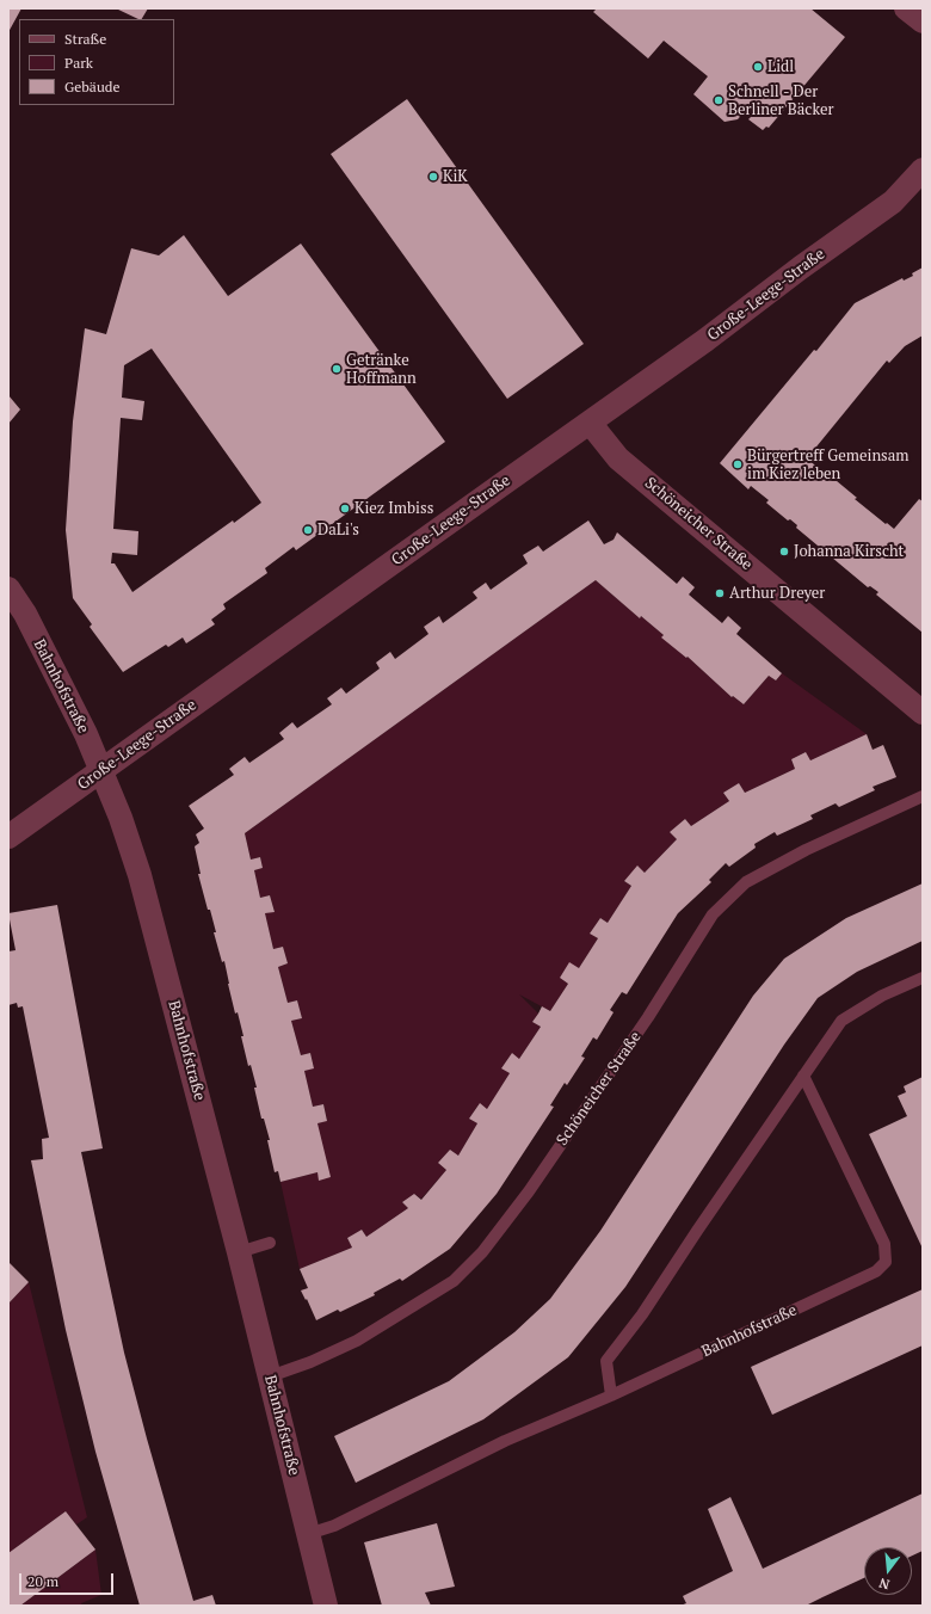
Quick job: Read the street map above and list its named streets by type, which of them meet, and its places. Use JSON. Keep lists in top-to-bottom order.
{
  "streets": {
    "street": ["Große-Leege-Straße", "Schöneicher Straße", "Bahnhofstraße"]
  },
  "crossings": [
    ["Große-Leege-Straße", "Schöneicher Straße"],
    ["Große-Leege-Straße", "Bahnhofstraße"],
    ["Schöneicher Straße", "Bahnhofstraße"]
  ],
  "places": [
    "Lidl",
    "Schnell - Der Berliner Bäcker",
    "KiK",
    "Getränke Hoffmann",
    "Bürgertreff Gemeinsam im Kiez leben",
    "Kiez Imbiss",
    "DaLi's",
    "Johanna Kirscht",
    "Arthur Dreyer"
  ],
  "legend": ["Straße", "Park", "Gebäude"],
  "scale_bar": "20 m",
  "north": "bottom"
}
